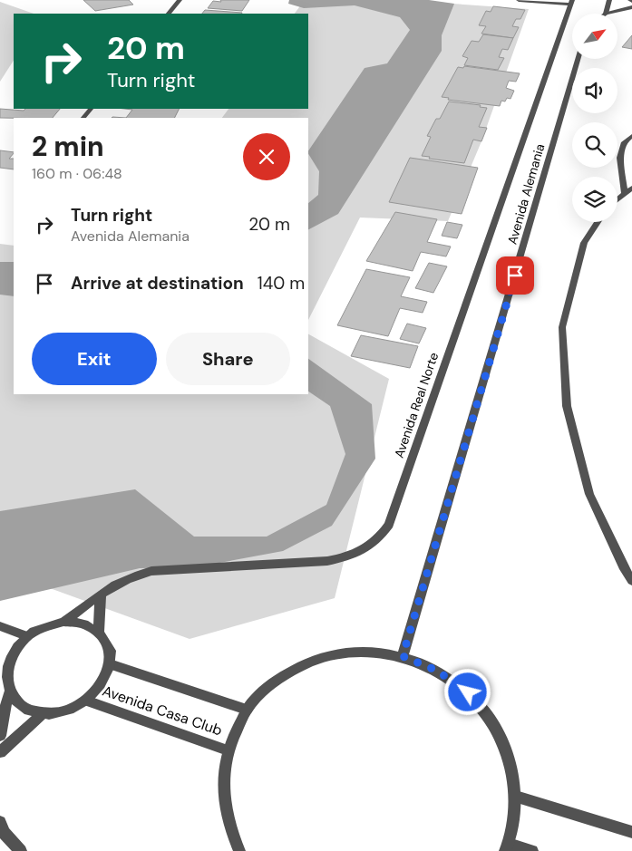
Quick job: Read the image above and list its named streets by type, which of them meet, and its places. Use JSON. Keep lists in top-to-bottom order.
{
  "streets": {
    "street": ["Avenida Alemania", "Avenida Real Norte", "Avenida Casa Club"]
  },
  "crossings": [
    ["Avenida Real Norte", "Avenida Casa Club"]
  ],
  "north": "top right",
  "page": {
    "turn": ["20 m", "Turn right"],
    "heading": ["2 min", "160 m · 06:48"],
    "list": [
      {
        "name": "Turn right",
        "note": "Avenida Alemania",
        "value": "20 m"
      },
      {
        "name": "Arrive at destination",
        "value": "140 m"
      }
    ],
    "buttons": ["Exit", "Share"]
  }
}
